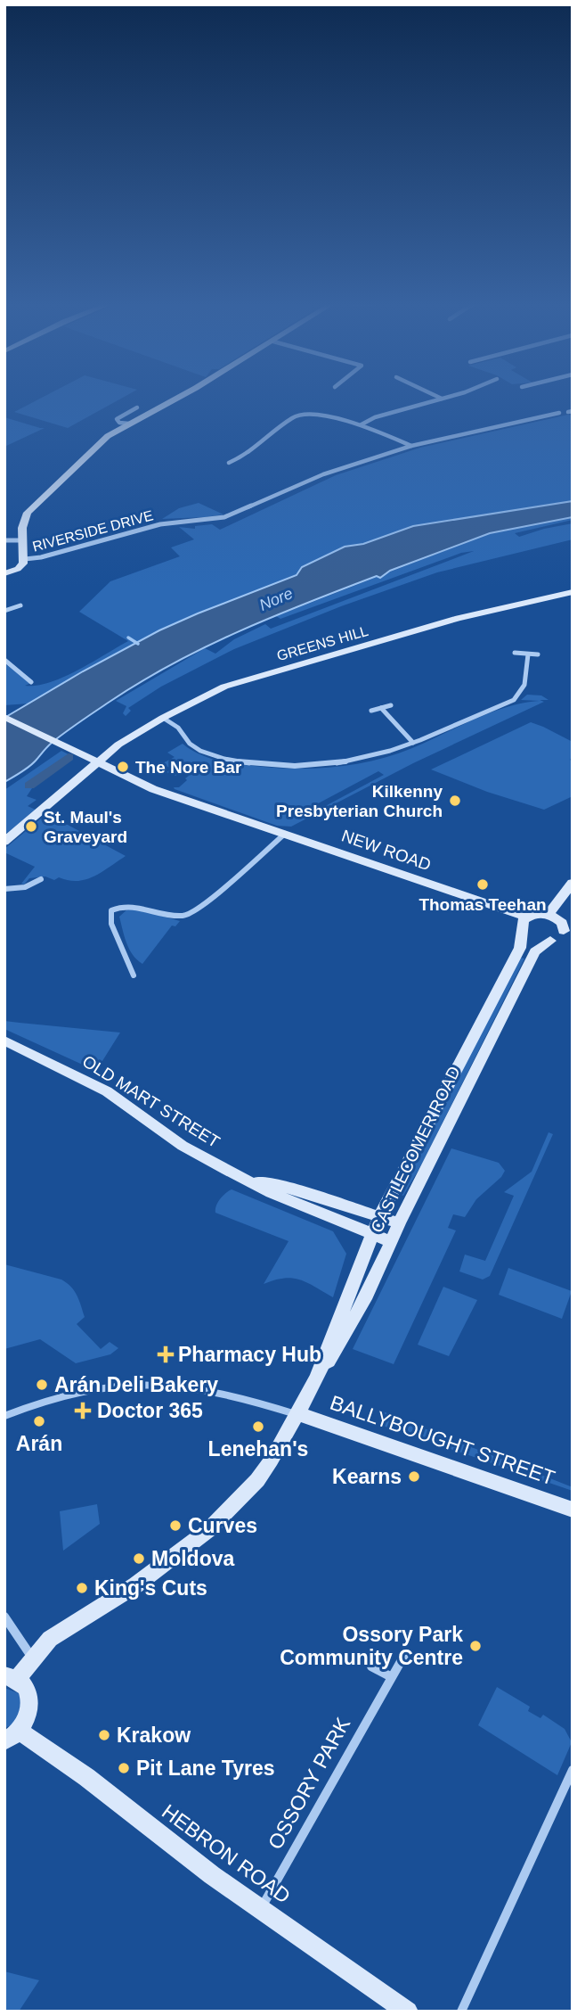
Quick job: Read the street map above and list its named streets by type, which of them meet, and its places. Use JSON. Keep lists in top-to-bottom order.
{
  "streets": {
    "main road": [
      "GREENS HILL",
      "NEW ROAD",
      "OLD MART STREET",
      "CASTLECOMER ROAD",
      "BALLYBOUGHT STREET",
      "HEBRON ROAD"
    ],
    "street": ["RIVERSIDE DRIVE", "OSSORY PARK"]
  },
  "crossings": [
    ["GREENS HILL", "NEW ROAD"],
    ["NEW ROAD", "CASTLECOMER ROAD"],
    ["OLD MART STREET", "CASTLECOMER ROAD"],
    ["CASTLECOMER ROAD", "BALLYBOUGHT STREET"],
    ["OSSORY PARK", "HEBRON ROAD"]
  ],
  "water": ["Nore"],
  "places": {
    "other": [
      "The Nore Bar",
      "Kilkenny Presbyterian Church",
      "St. Maul's Graveyard",
      "Thomas Teehan",
      "Arán Deli Bakery",
      "Arán",
      "Lenehan's",
      "Kearns",
      "Curves",
      "Moldova",
      "King's Cuts",
      "Ossory Park Community Centre",
      "Krakow",
      "Pit Lane Tyres"
    ],
    "health": ["Pharmacy Hub", "Doctor 365"]
  }
}
